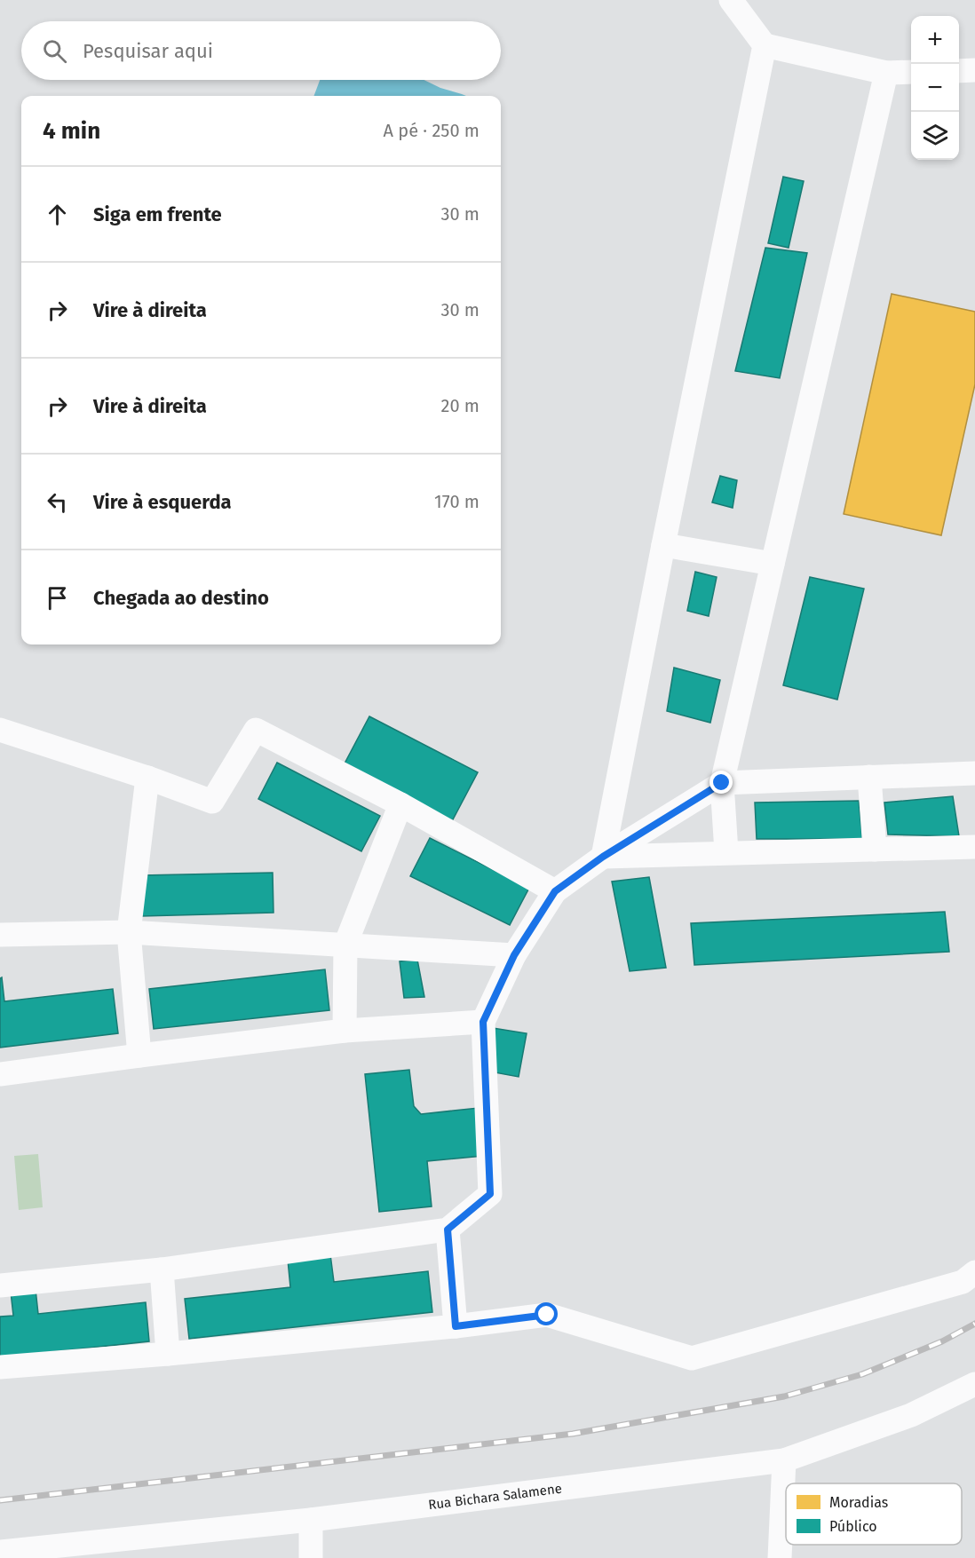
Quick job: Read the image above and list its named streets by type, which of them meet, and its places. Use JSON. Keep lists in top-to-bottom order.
{
  "streets": {
    "street": ["Rua Bichara Salamene"]
  },
  "legend": ["Moradias", "Público"],
  "page": {
    "map_buttons": ["+", "−"],
    "search": "Pesquisar aqui",
    "heading": ["4 min", "A pé · 250 m"],
    "list": [
      ["Siga em frente", "30 m"],
      ["Vire à direita", "30 m"],
      ["Vire à direita", "20 m"],
      ["Vire à esquerda", "170 m"],
      "Chegada ao destino"
    ]
  }
}
